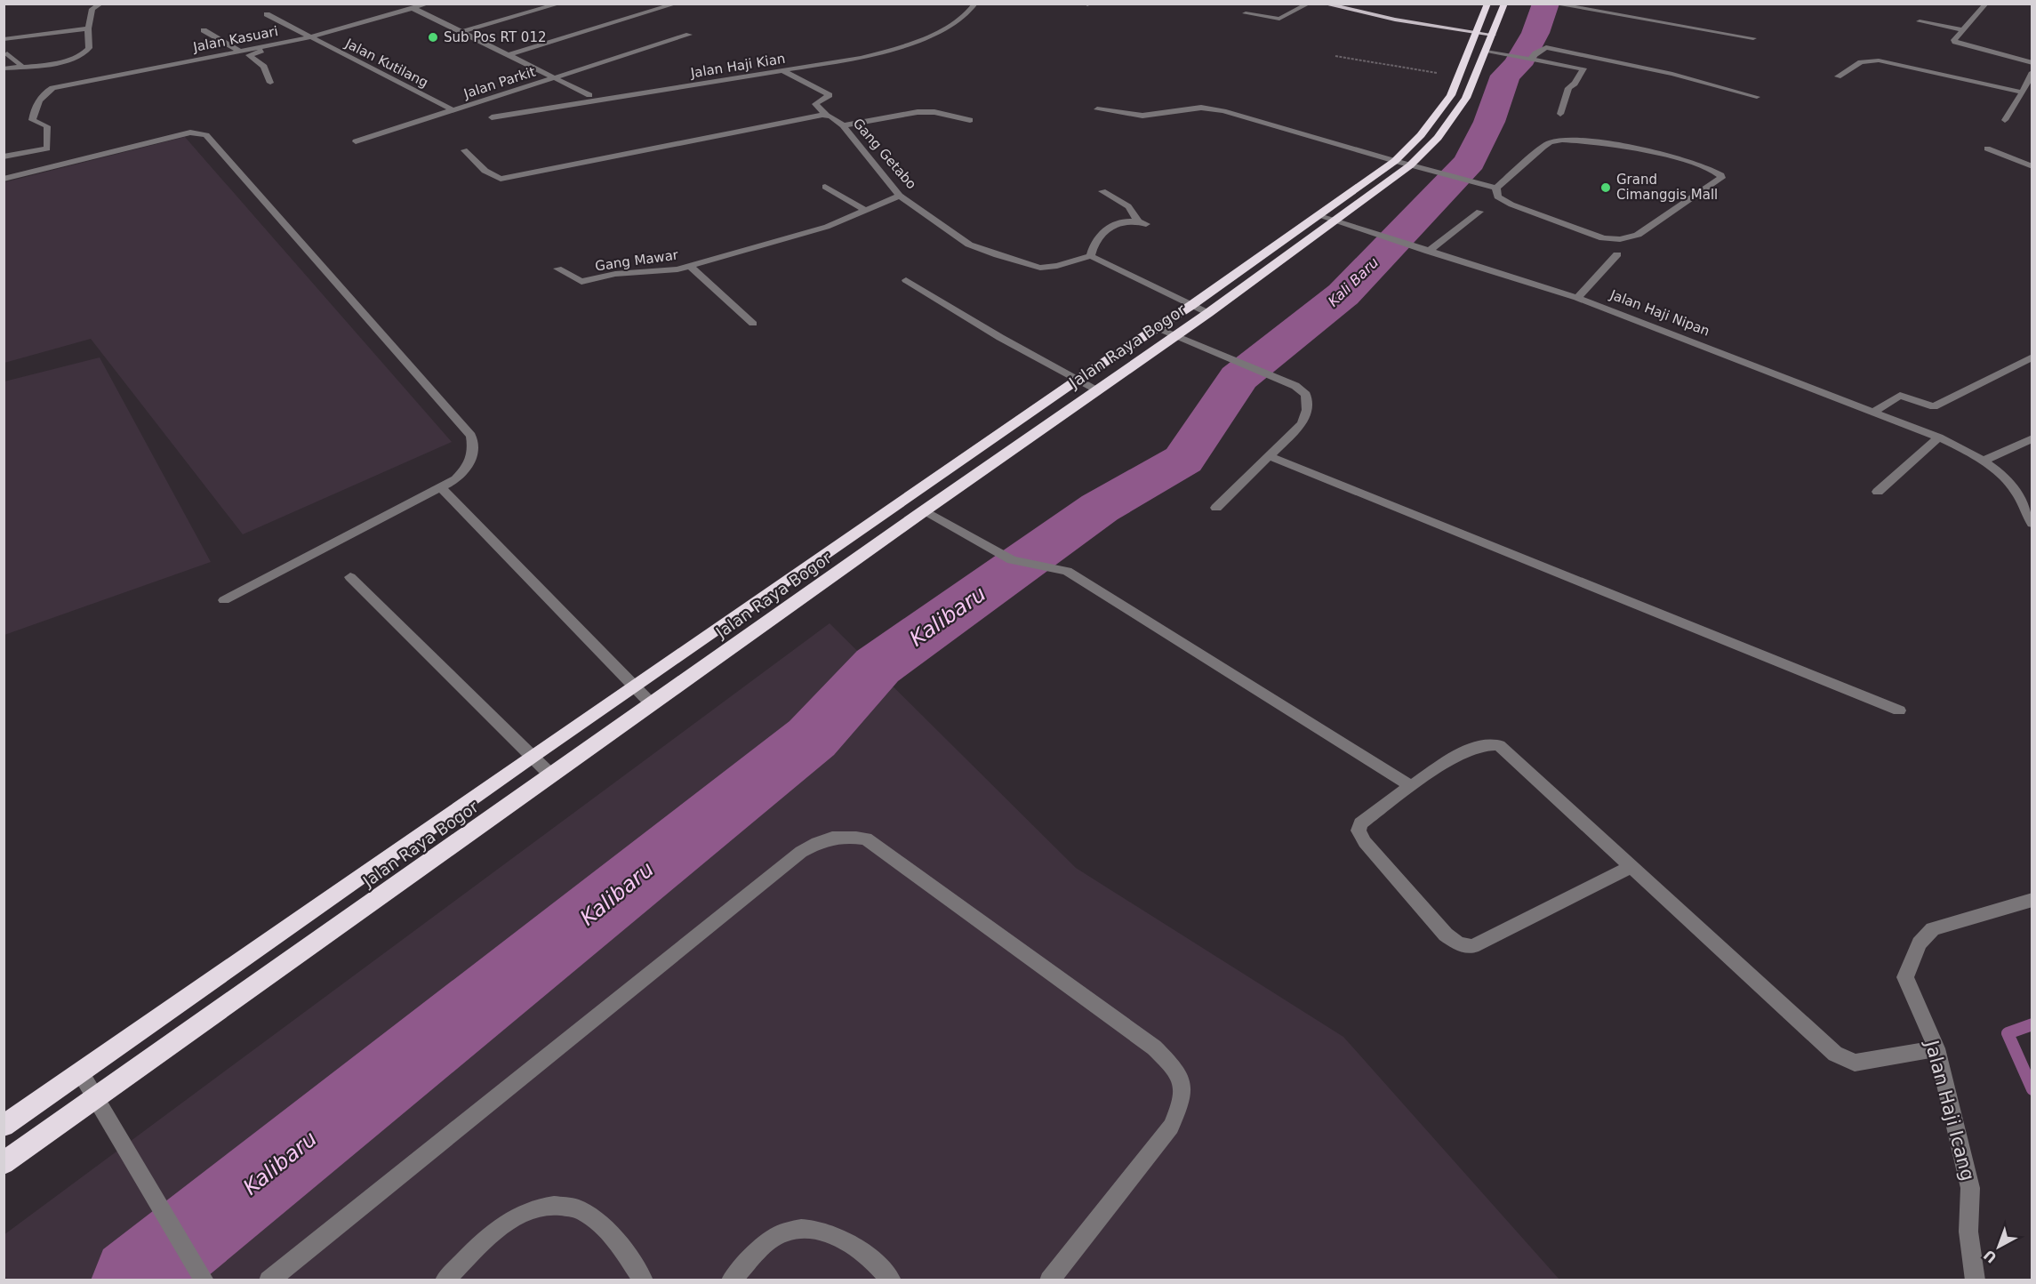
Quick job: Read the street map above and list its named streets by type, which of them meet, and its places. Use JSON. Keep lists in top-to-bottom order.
{
  "streets": {
    "highway": ["Jalan Raya Bogor"],
    "street": [
      "Jalan Kasuari",
      "Jalan Kutilang",
      "Jalan Haji Kian",
      "Jalan Parkit",
      "Gang Getabo",
      "Gang Mawar",
      "Jalan Haji Nipan",
      "Jalan Haji Icang"
    ]
  },
  "crossings": [
    ["Jalan Kasuari", "Jalan Kutilang"],
    ["Jalan Kutilang", "Jalan Parkit"],
    ["Gang Getabo", "Gang Mawar"],
    ["Jalan Haji Nipan", "Jalan Raya Bogor"]
  ],
  "water": ["Kali Baru", "Kalibaru"],
  "places": ["Sub Pos RT 012", "Grand Cimanggis Mall"],
  "north": "bottom left"
}
